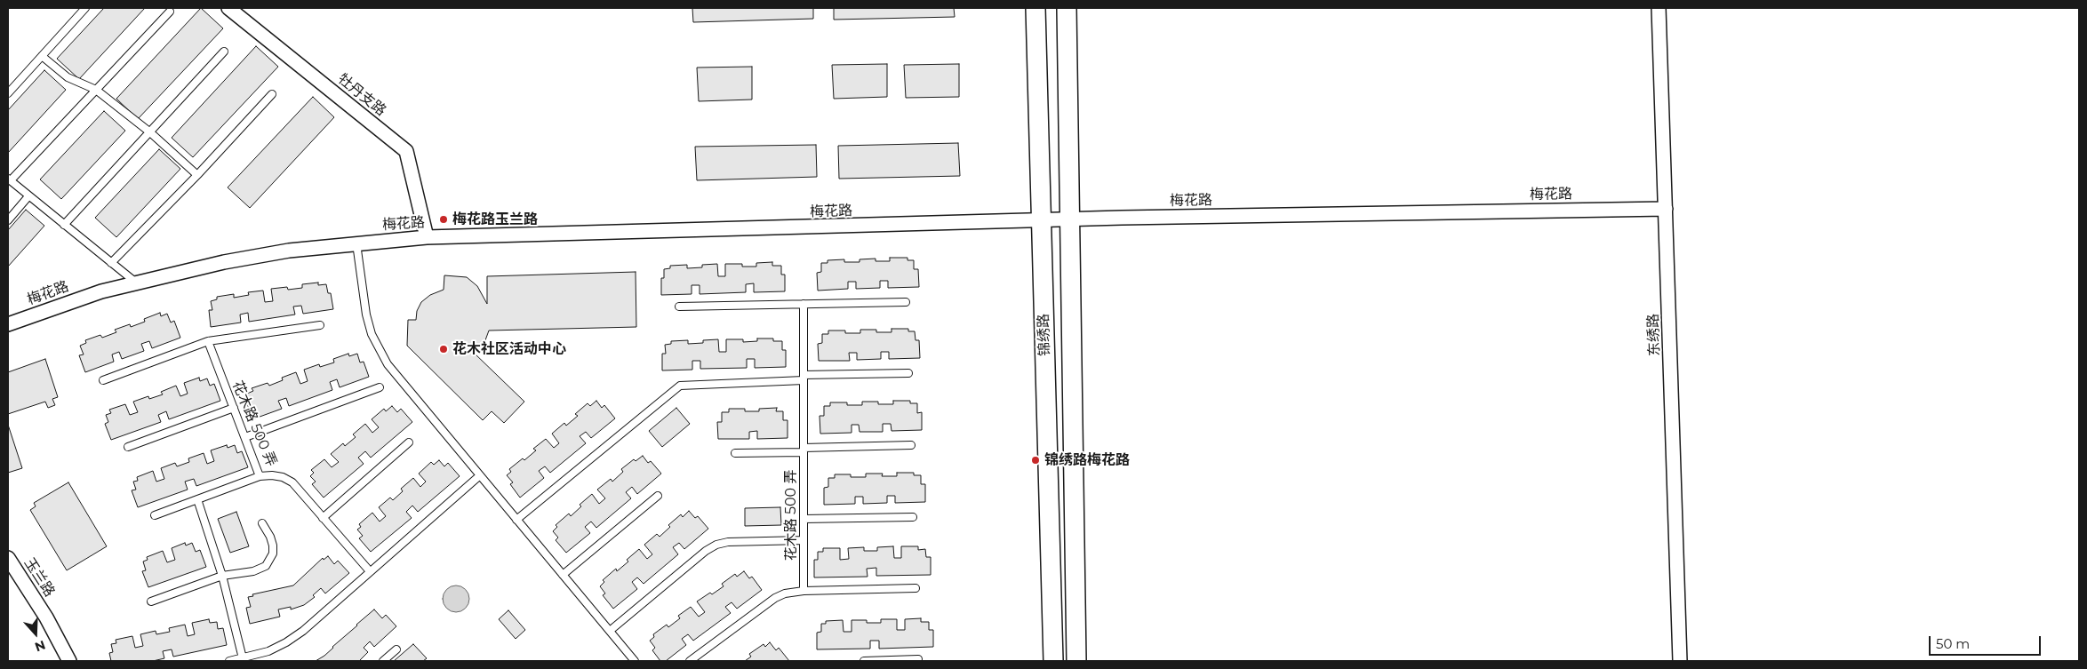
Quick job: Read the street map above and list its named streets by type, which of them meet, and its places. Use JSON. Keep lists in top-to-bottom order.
{
  "streets": {
    "main road": ["锦绣路"],
    "street": [
      "牡丹支路",
      "梅花路",
      "东绣路",
      "玉兰路"
    ],
    "lane": ["花木路 500 弄"]
  },
  "crossings": [
    ["牡丹支路", "梅花路"],
    ["梅花路", "锦绣路"],
    ["梅花路", "东绣路"]
  ],
  "places": ["梅花路玉兰路", "花木社区活动中心", "锦绣路梅花路"],
  "scale_bar": "50 m",
  "north": "bottom"
}
